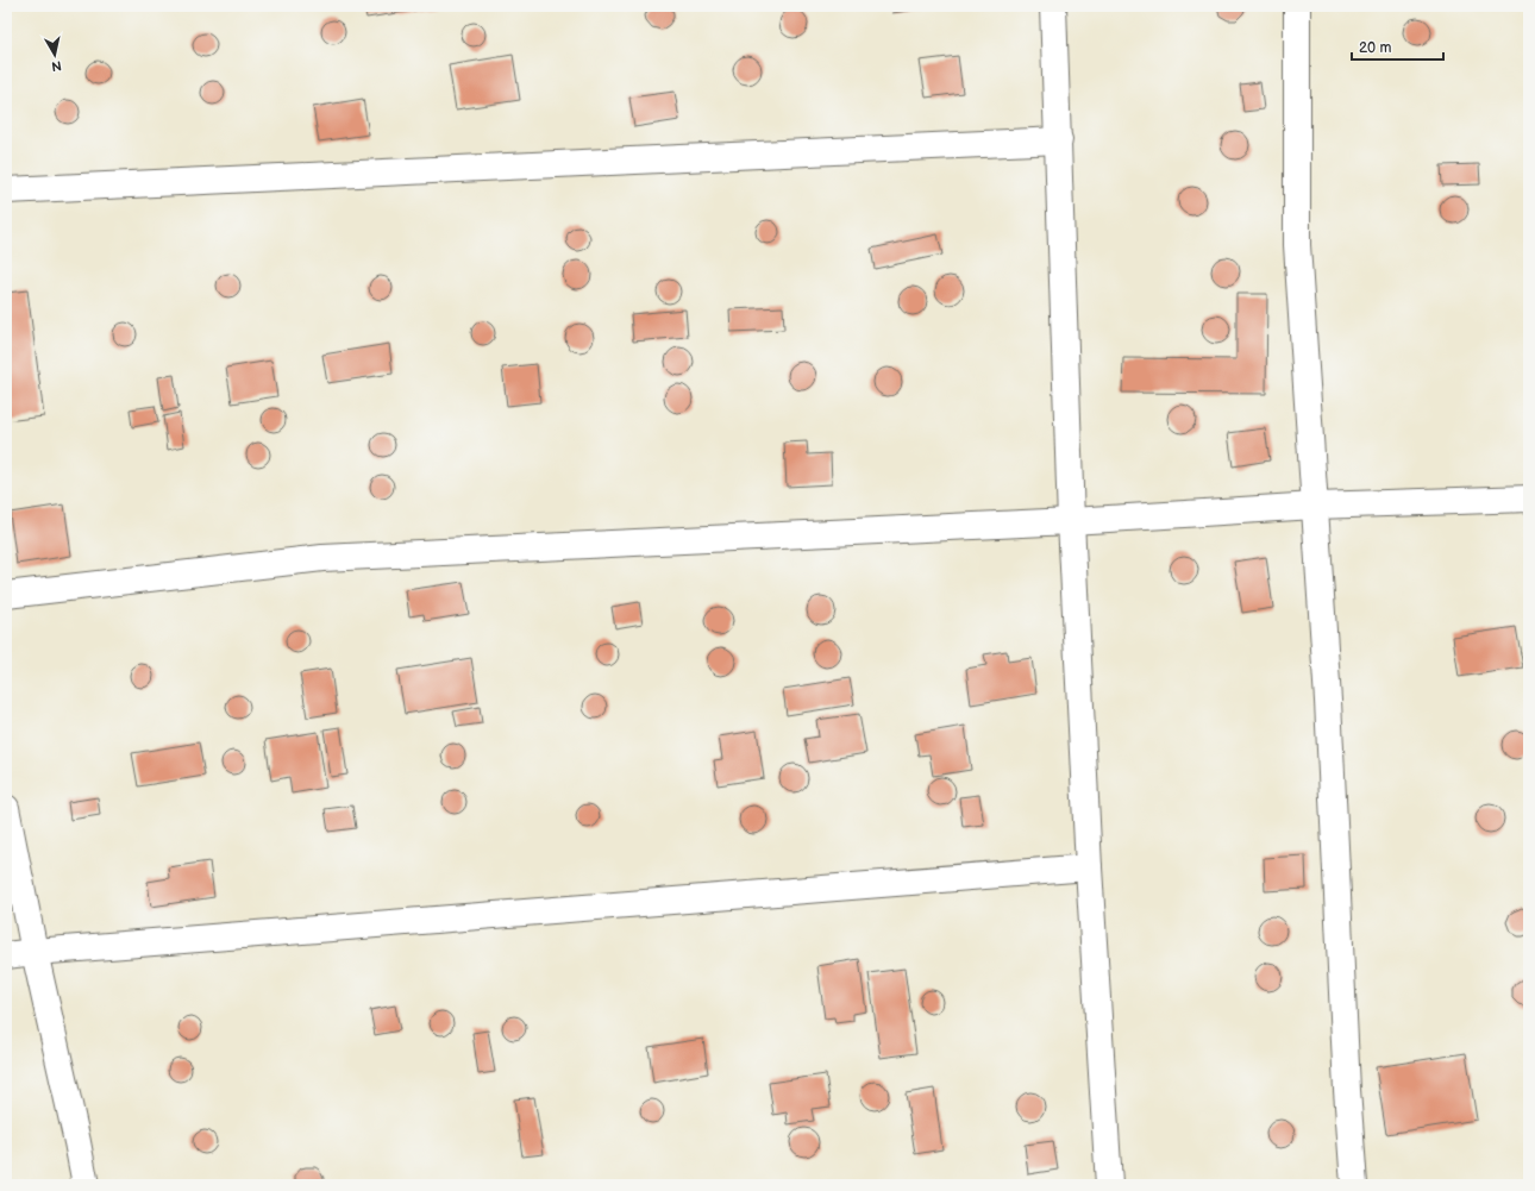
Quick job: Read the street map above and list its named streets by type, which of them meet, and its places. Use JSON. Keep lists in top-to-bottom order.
{
  "scale_bar": "20 m",
  "north": "bottom"
}
